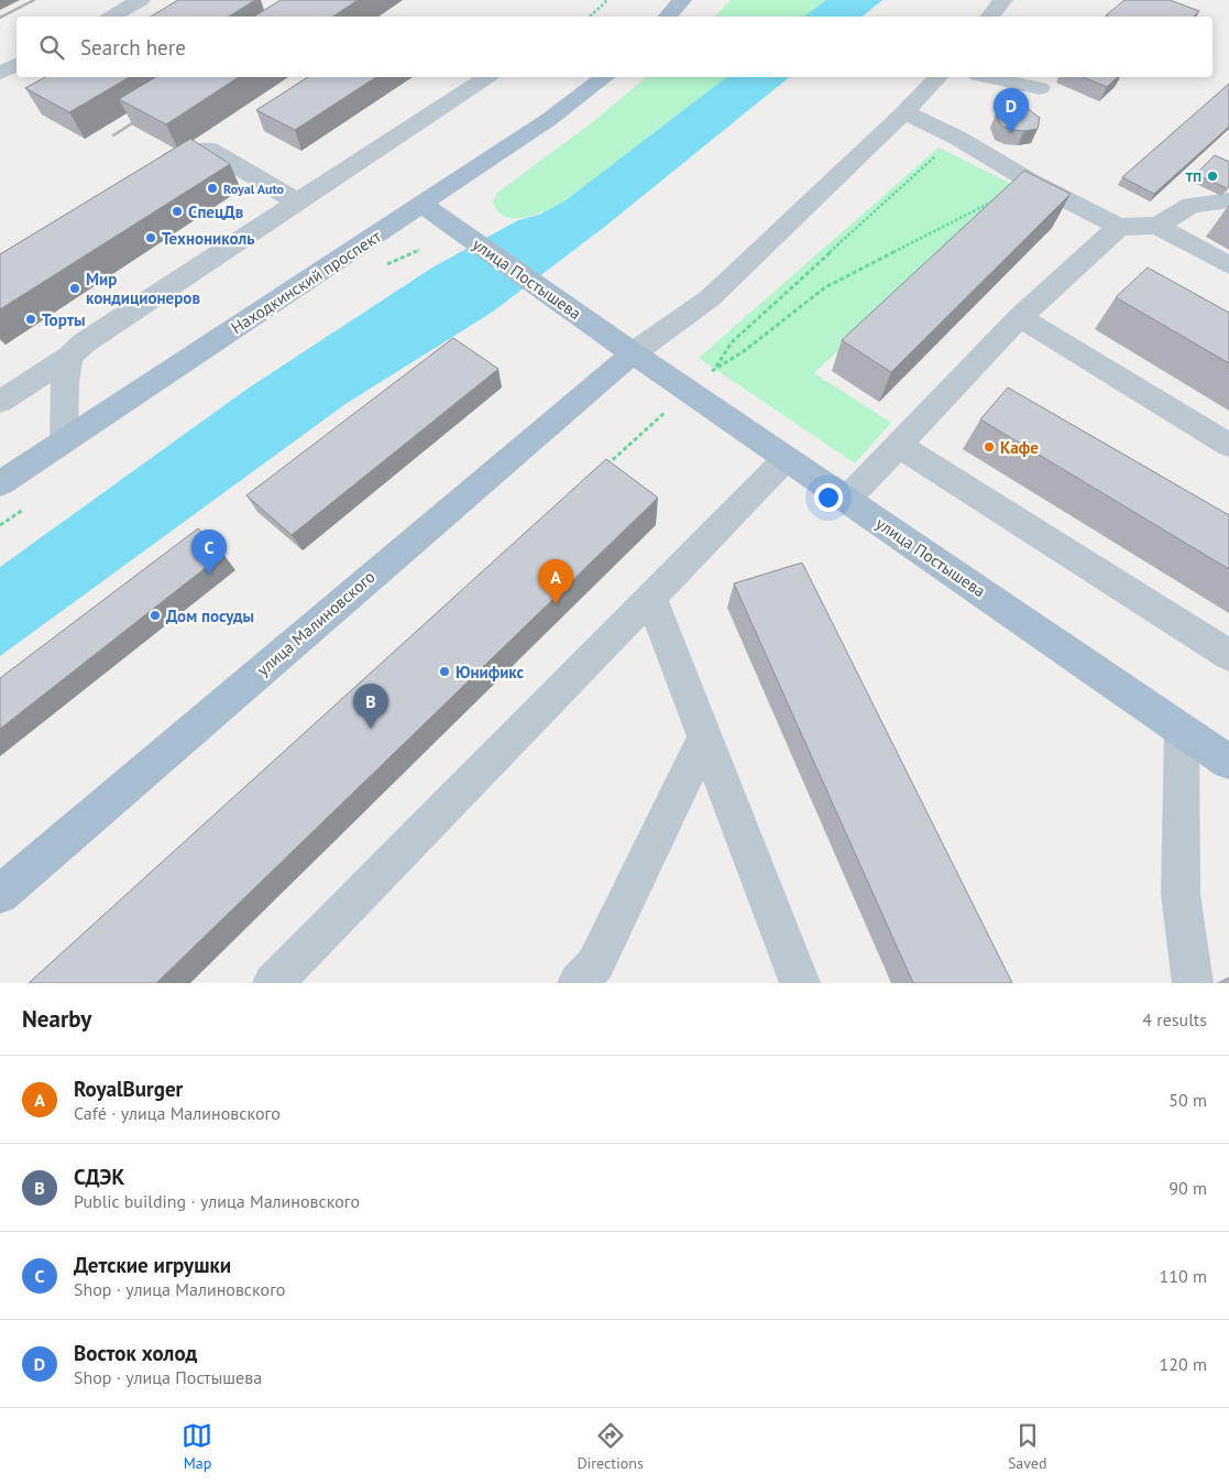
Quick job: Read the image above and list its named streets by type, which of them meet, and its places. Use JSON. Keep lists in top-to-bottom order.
{
  "streets": {
    "main road": ["улица Постышева", "Находкинский проспект", "улица Малиновского"]
  },
  "crossings": [
    ["улица Постышева", "Находкинский проспект"],
    ["улица Постышева", "улица Малиновского"]
  ],
  "places": [
    "ТП",
    "Royal Auto",
    "СпецДв",
    "Технониколь",
    "Мир кондиционеров",
    "Торты",
    "Кафе",
    "Дом посуды",
    "Юнификс"
  ],
  "page": {
    "search": "Search here",
    "pins": [
      "D",
      "C",
      "A",
      "B"
    ],
    "heading": ["Nearby", "4 results"],
    "list": [
      {
        "mark": "A",
        "name": "RoyalBurger",
        "note": "Café · улица Малиновского",
        "value": "50 m"
      },
      {
        "mark": "B",
        "name": "СДЭК",
        "note": "Public building · улица Малиновского",
        "value": "90 m"
      },
      {
        "mark": "C",
        "name": "Детские игрушки",
        "note": "Shop · улица Малиновского",
        "value": "110 m"
      },
      {
        "mark": "D",
        "name": "Восток холод",
        "note": "Shop · улица Постышева",
        "value": "120 m"
      }
    ],
    "nav": ["Map", "Directions", "Saved"]
  }
}
